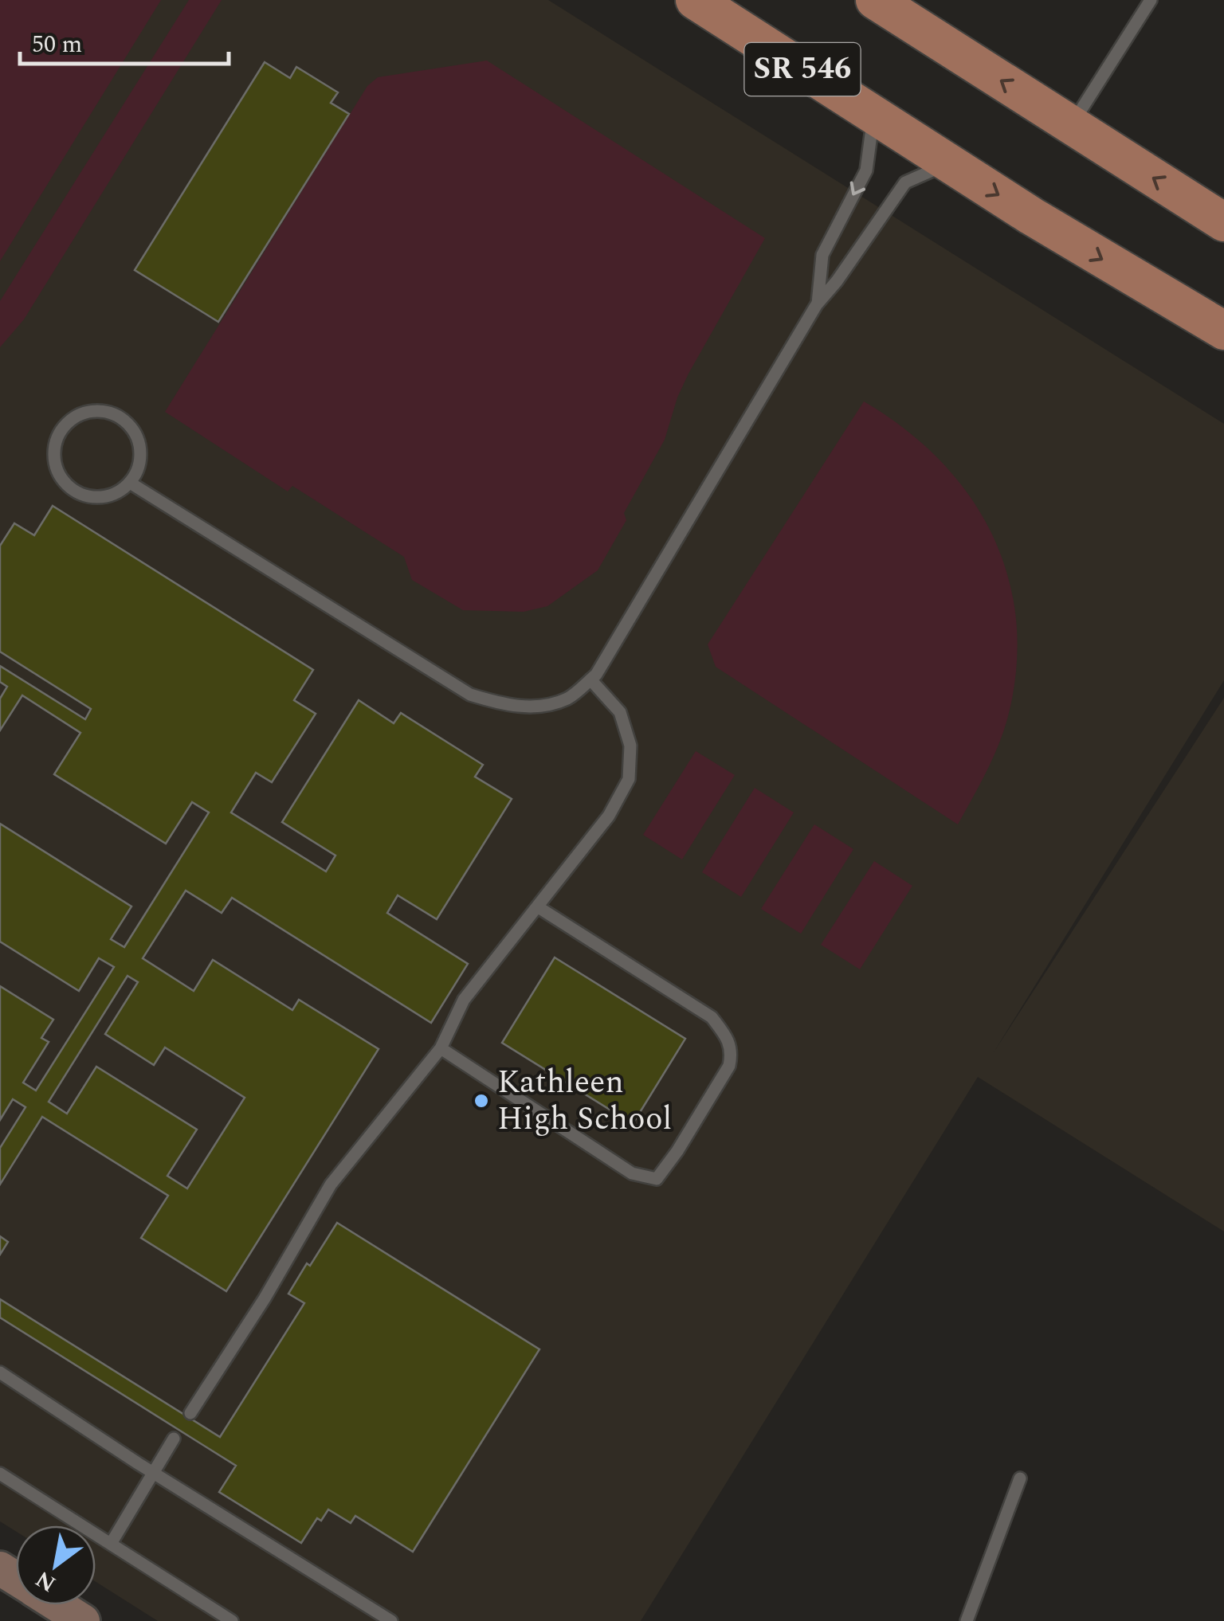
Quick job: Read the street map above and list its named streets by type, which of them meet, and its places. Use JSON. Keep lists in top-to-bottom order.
{
  "streets": {
    "main road": ["SR 546"]
  },
  "places": ["Kathleen High School"],
  "scale_bar": "50 m",
  "north": "bottom left"
}
